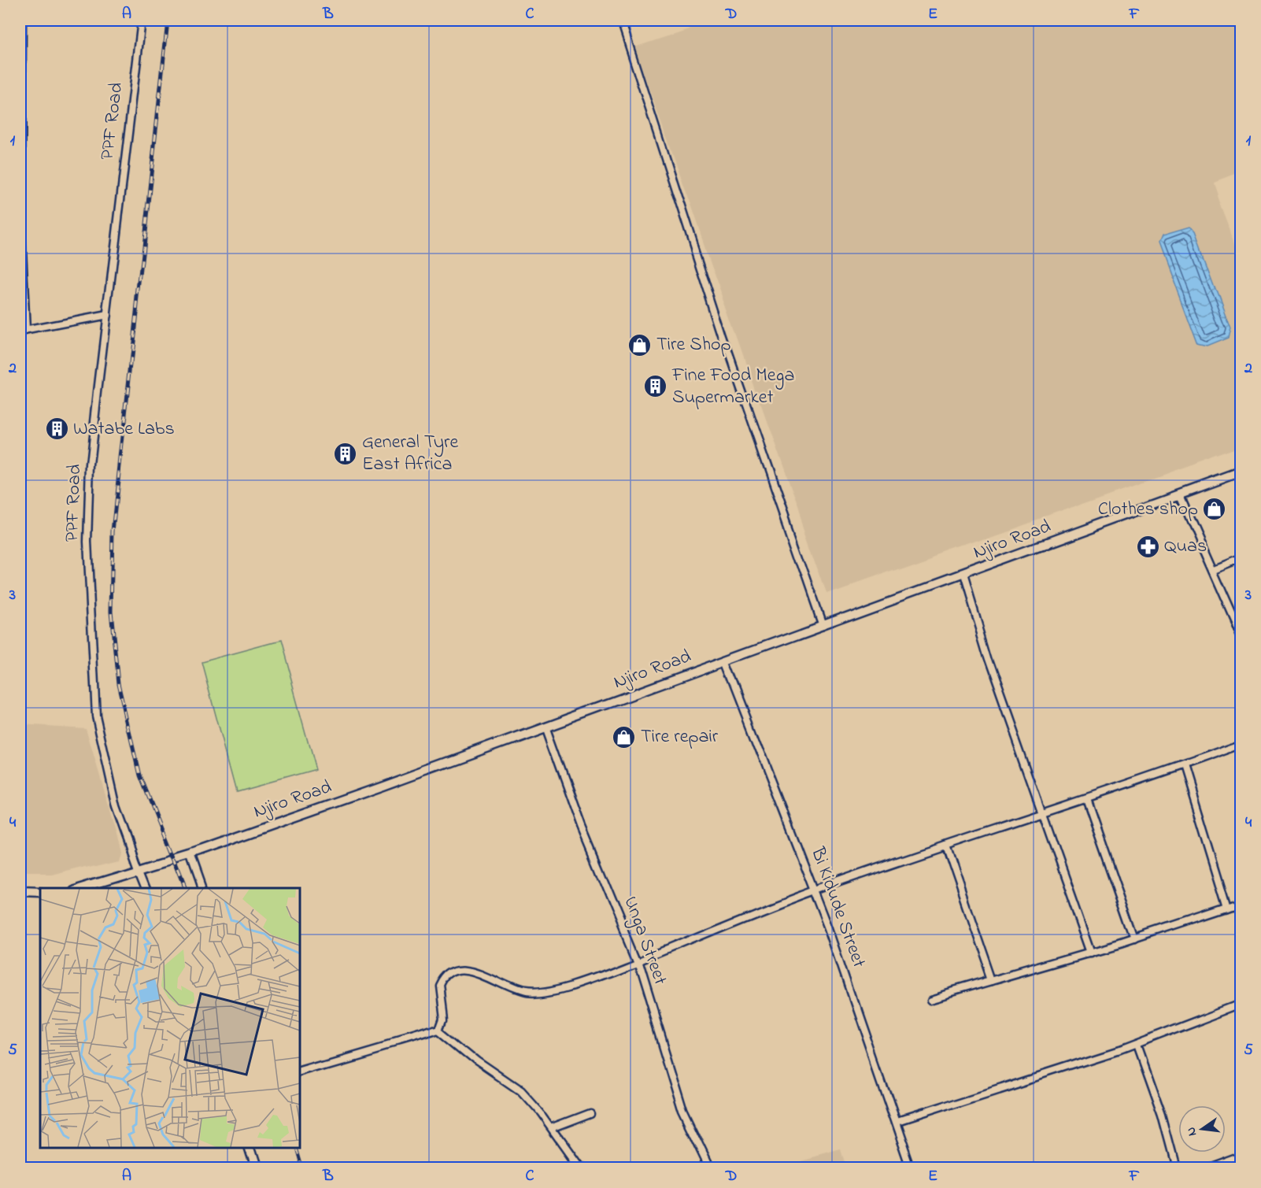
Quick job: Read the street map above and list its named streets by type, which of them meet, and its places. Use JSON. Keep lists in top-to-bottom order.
{
  "streets": {
    "street": [
      "PPF Road",
      "Njiro Road",
      "Bi Kidude Street",
      "Unga Street"
    ]
  },
  "crossings": [
    ["PPF Road", "Njiro Road"],
    ["Njiro Road", "Bi Kidude Street"],
    ["Njiro Road", "Unga Street"]
  ],
  "places": {
    "shop": ["Tire Shop", "Clothes shop", "Tire repair"],
    "building": ["Fine Food Mega Supermarket", "Watabe Labs", "General Tyre East Africa"],
    "pharmacy": ["Quas"]
  },
  "north": "left",
  "grid": {
    "columns": [
      "A",
      "B",
      "C",
      "D",
      "E",
      "F"
    ],
    "rows": [
      "1",
      "2",
      "3",
      "4",
      "5"
    ]
  }
}
